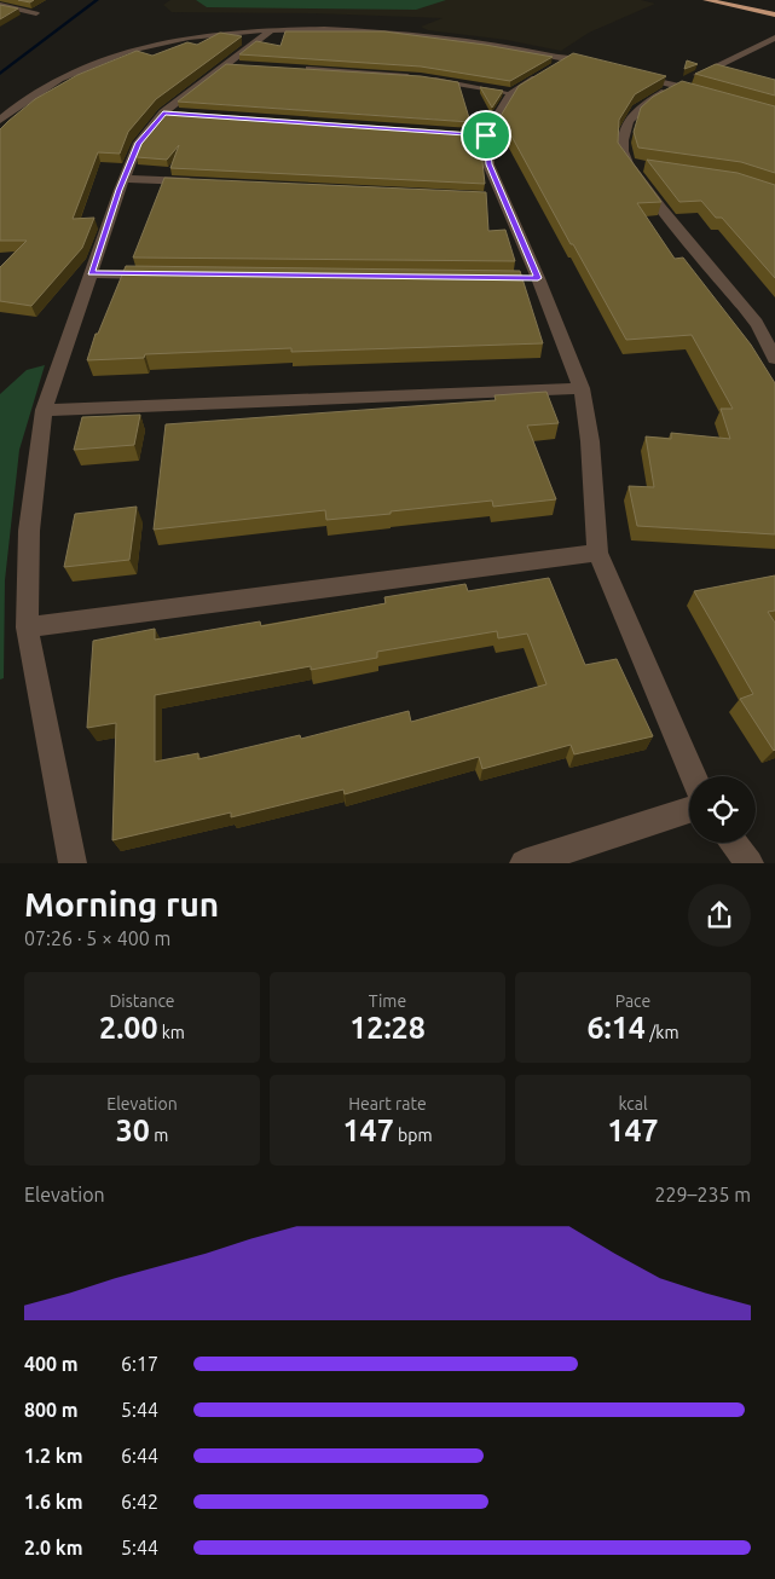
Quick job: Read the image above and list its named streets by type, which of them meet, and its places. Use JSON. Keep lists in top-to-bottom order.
{
  "page": {
    "heading": ["Morning run", "07:26 · 5 × 400 m"],
    "stats": [
      ["Distance", "2.00 km"],
      ["Time", "12:28"],
      ["Pace", "6:14 /km"],
      ["Elevation", "30 m"],
      ["Heart rate", "147 bpm"],
      ["kcal", "147"]
    ],
    "chart": ["Elevation", "229–235 m"],
    "list": [
      {
        "name": "400 m",
        "note": "6:17"
      },
      {
        "name": "800 m",
        "note": "5:44"
      },
      {
        "name": "1.2 km",
        "note": "6:44"
      },
      {
        "name": "1.6 km",
        "note": "6:42"
      },
      {
        "name": "2.0 km",
        "note": "5:44"
      }
    ]
  }
}
